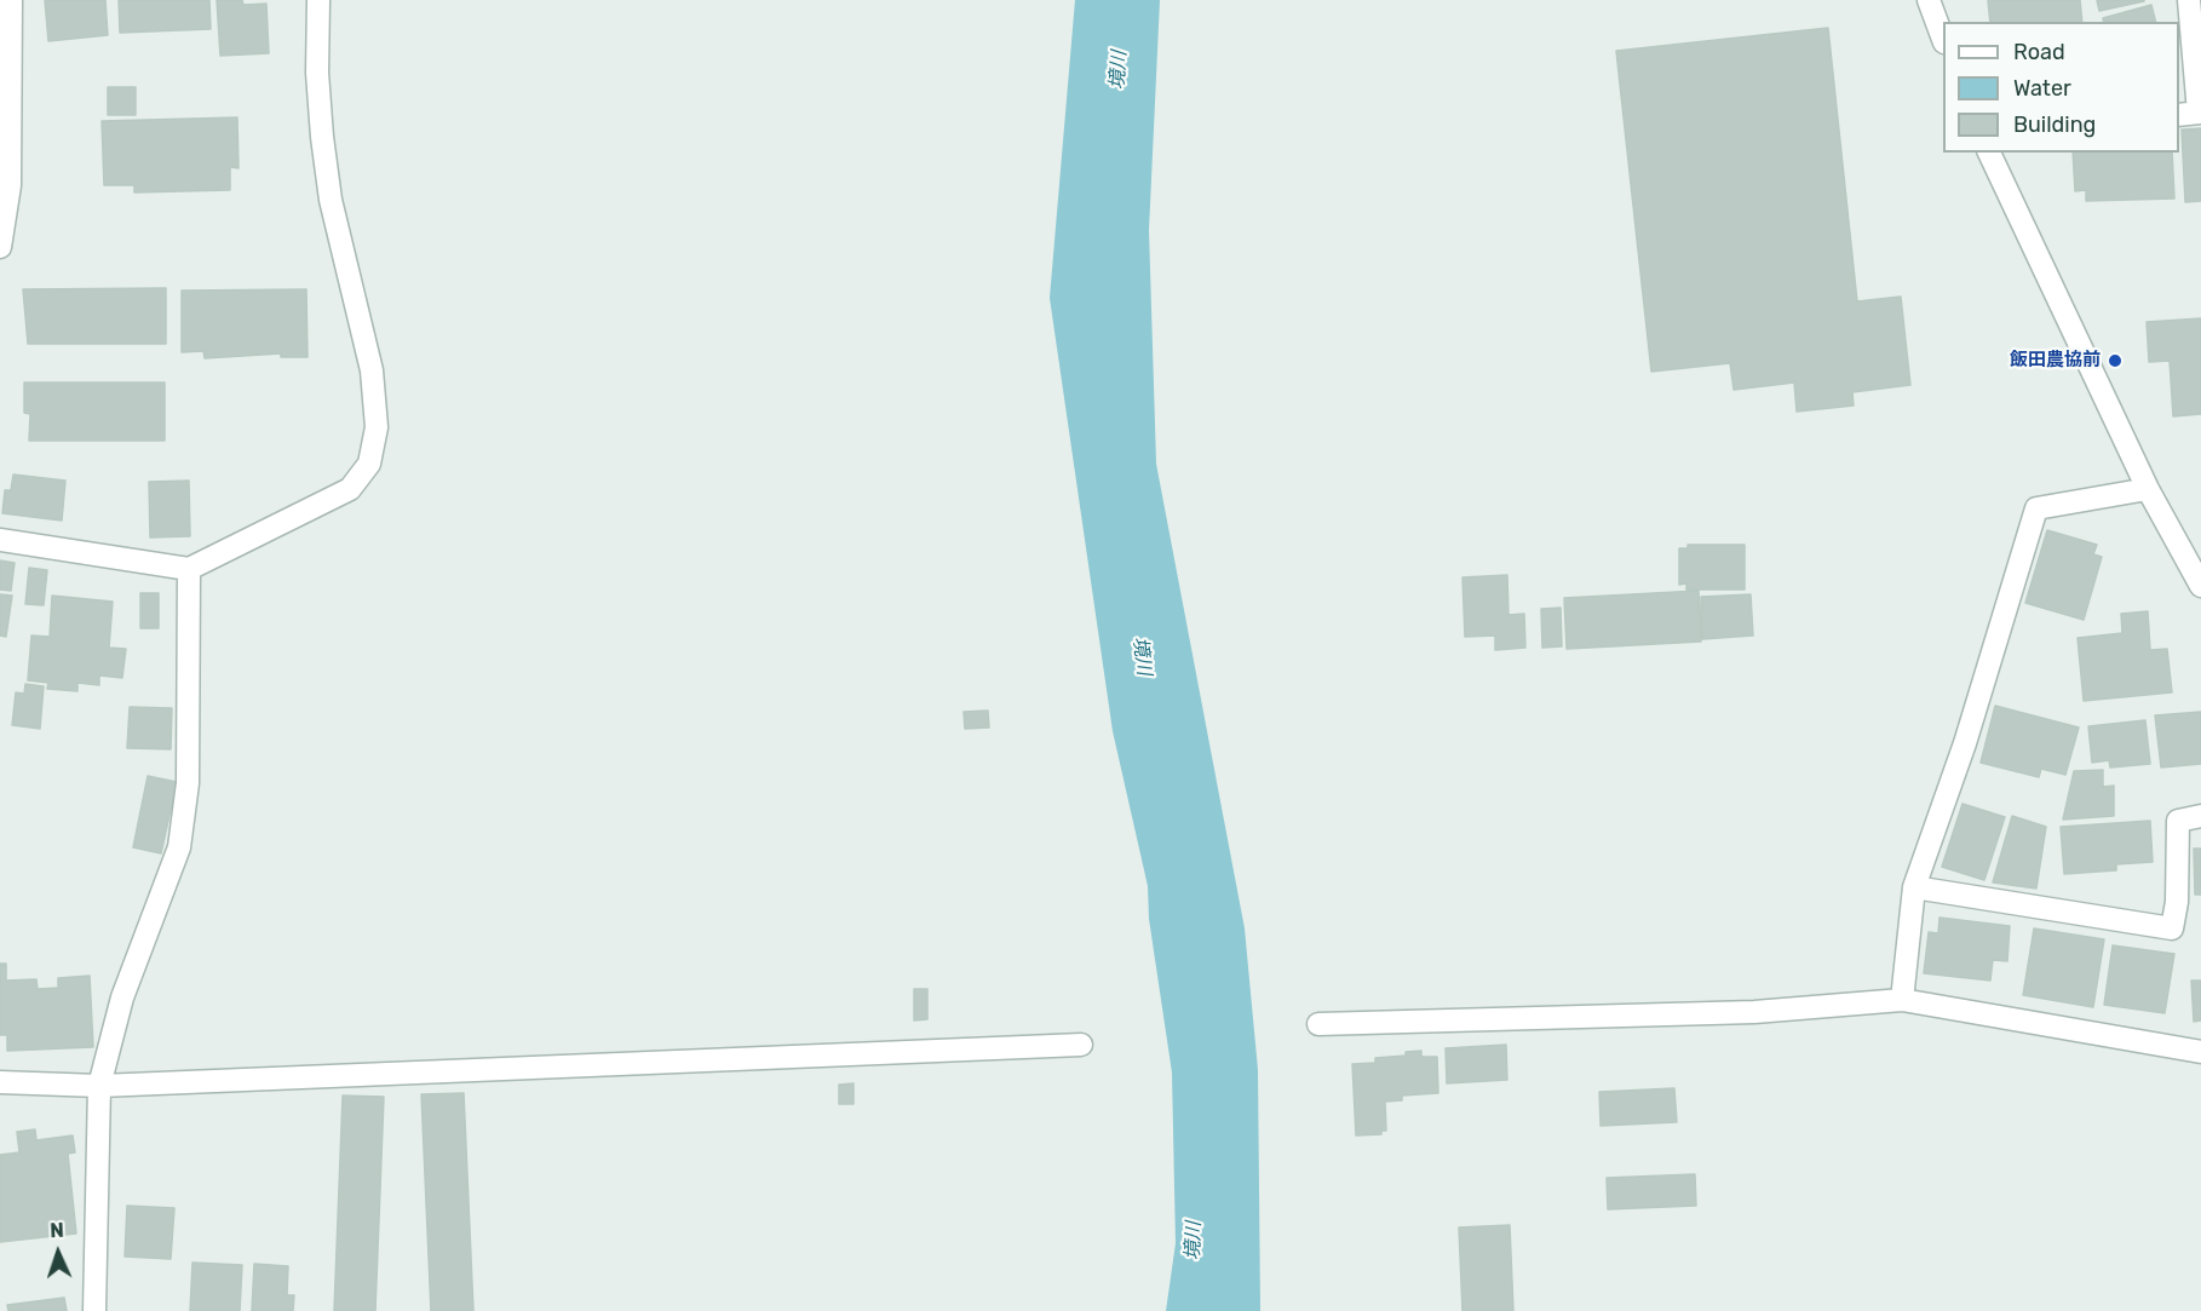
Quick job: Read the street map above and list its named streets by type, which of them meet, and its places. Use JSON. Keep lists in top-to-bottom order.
{
  "water": ["境川"],
  "places": ["飯田農協前"],
  "legend": ["Road", "Water", "Building"],
  "north": "top"
}
